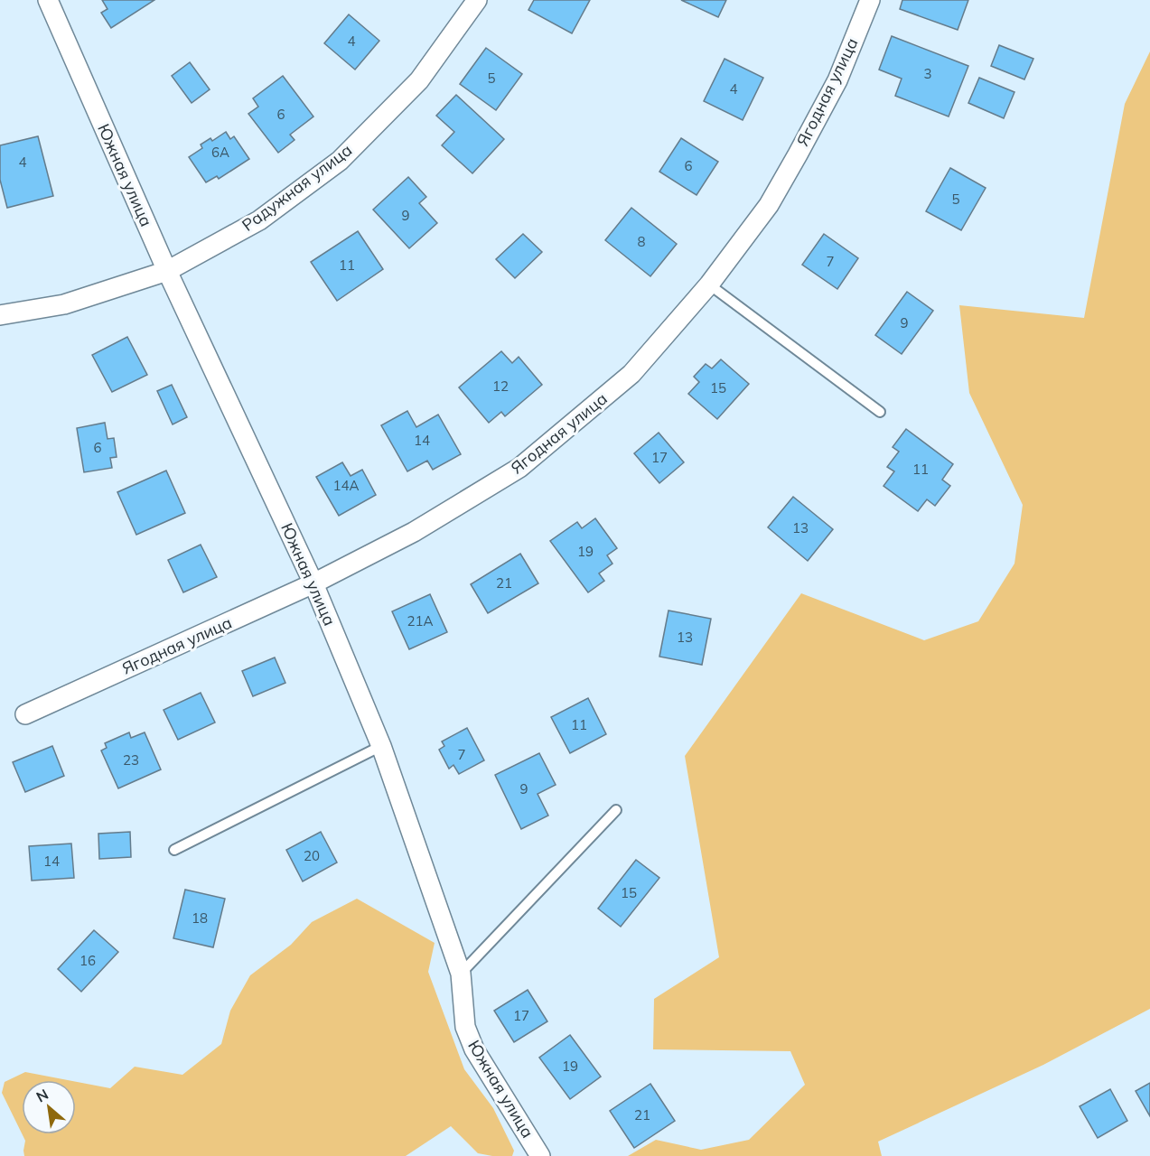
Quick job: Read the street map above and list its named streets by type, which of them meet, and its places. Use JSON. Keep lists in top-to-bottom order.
{
  "streets": {
    "street": ["Ягодная улица", "Южная улица", "Радужная улица"]
  },
  "crossings": [
    ["Ягодная улица", "Южная улица"],
    ["Южная улица", "Радужная улица"]
  ],
  "house_numbers": [
    "4",
    "3",
    "5",
    "4",
    "6",
    "6А",
    "4",
    "6",
    "5",
    "9",
    "8",
    "7",
    "11",
    "9",
    "12",
    "15",
    "14",
    "6",
    "17",
    "11",
    "14А",
    "13",
    "19",
    "21",
    "21А",
    "13",
    "11",
    "7",
    "23",
    "9",
    "20",
    "14",
    "15",
    "18",
    "16",
    "17",
    "19",
    "21"
  ],
  "north": "top left"
}
